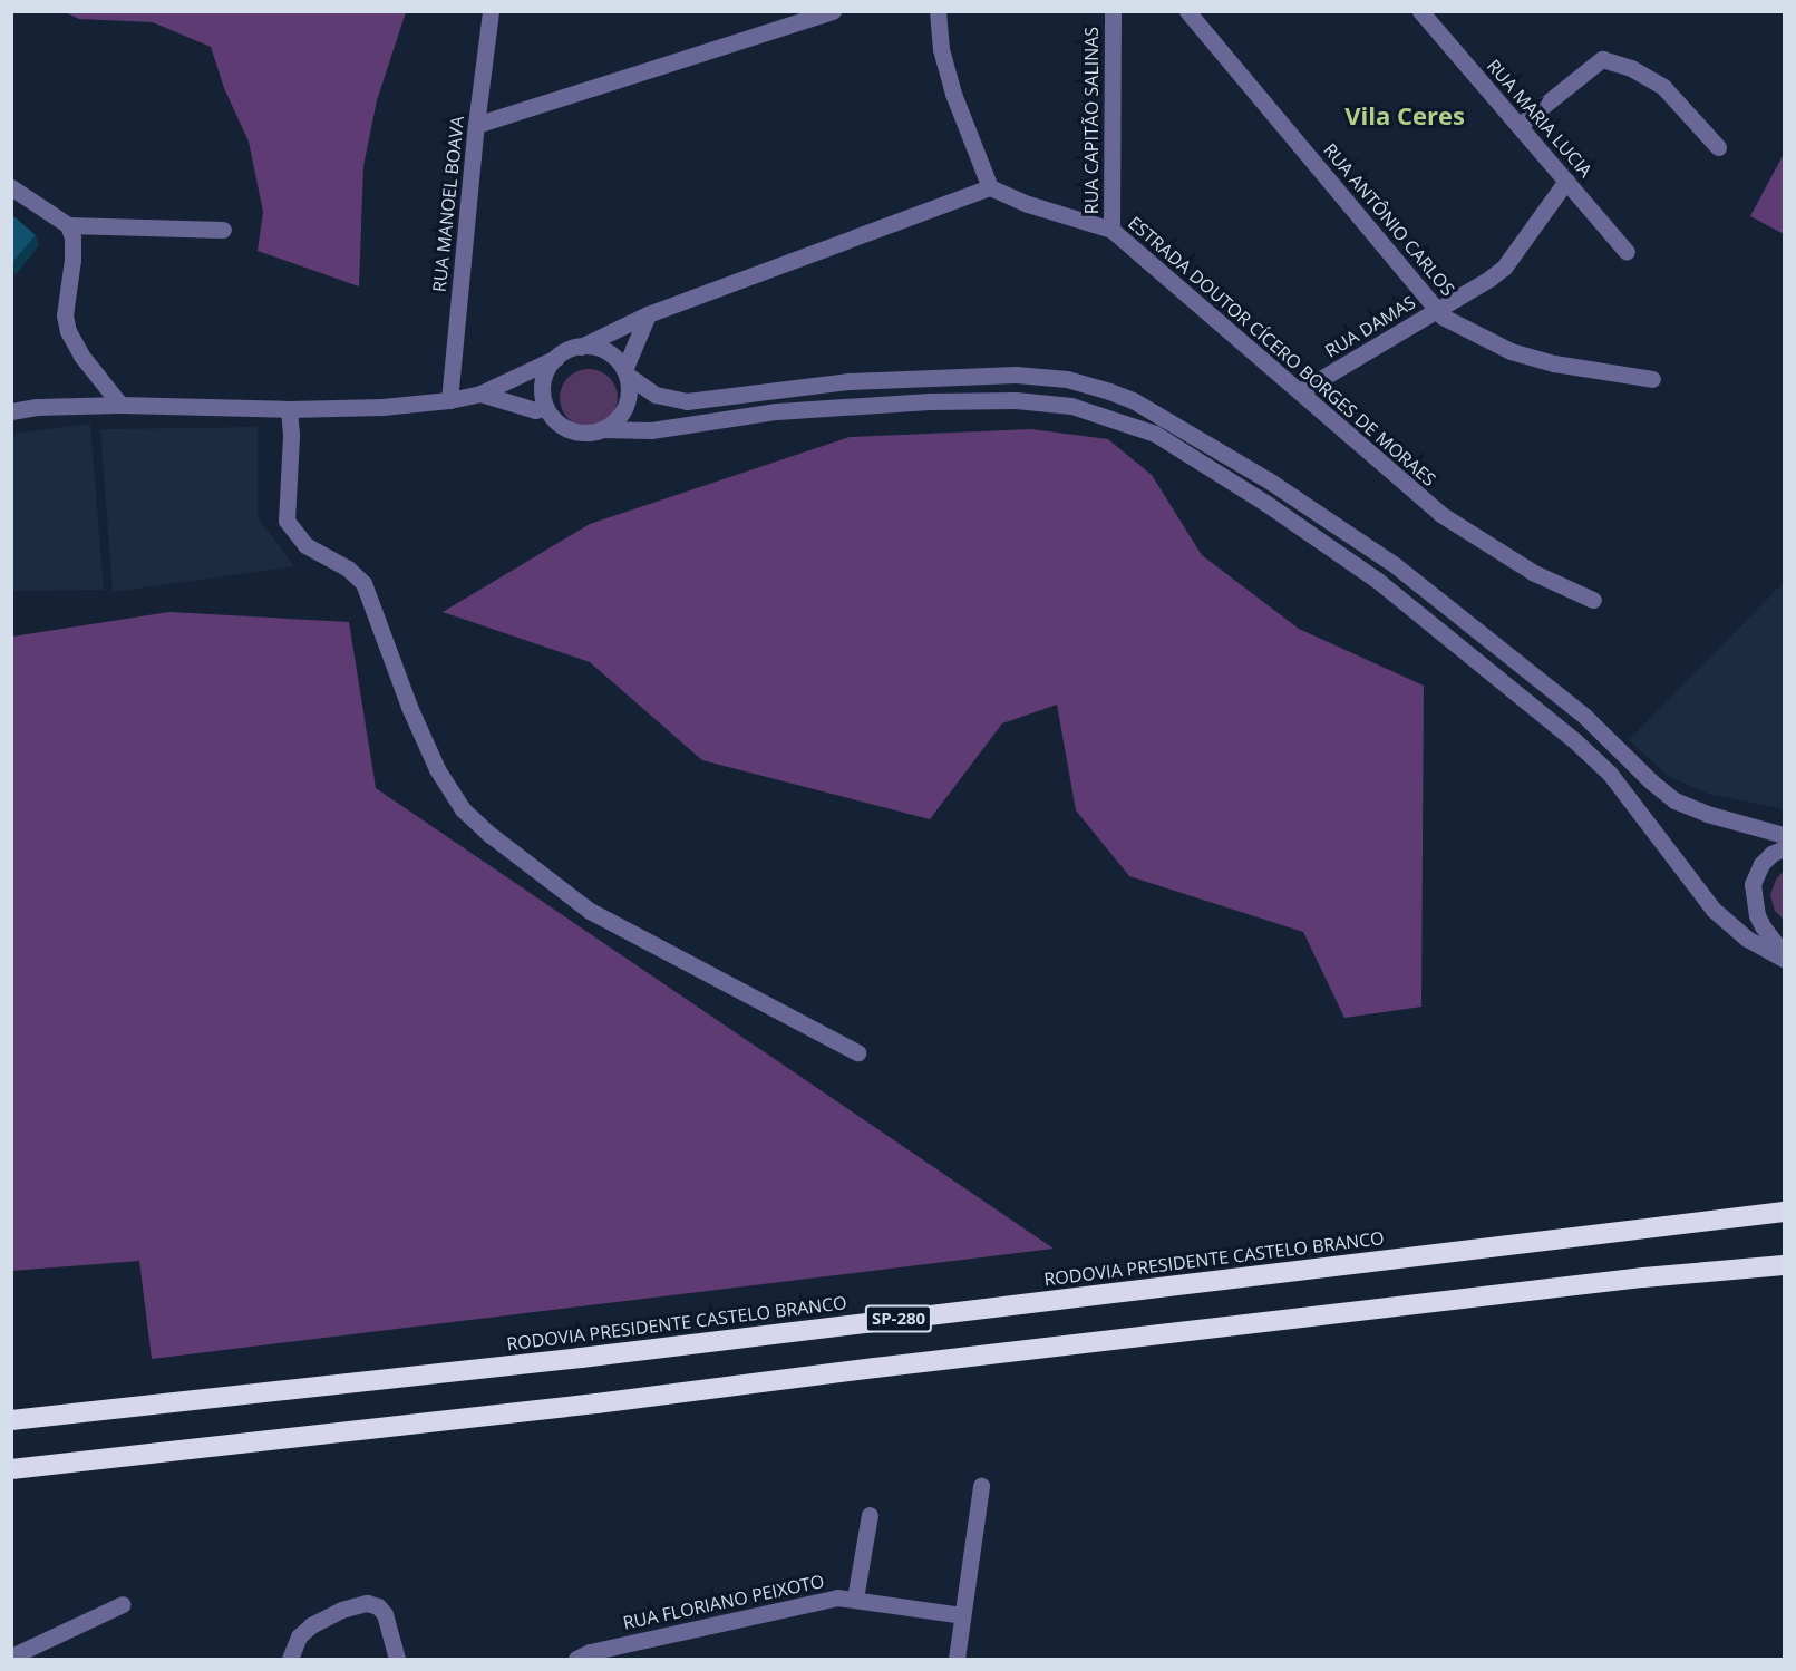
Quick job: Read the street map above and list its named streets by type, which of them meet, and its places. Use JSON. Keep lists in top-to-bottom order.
{
  "streets": {
    "highway": ["RODOVIA PRESIDENTE CASTELO BRANCO", "SP-280"],
    "street": [
      "RUA MARIA LUCIA",
      "RUA CAPITÃO SALINAS",
      "RUA MANOEL BOAVA",
      "RUA ANTÔNIO CARLOS",
      "RUA DAMAS",
      "ESTRADA DOUTOR CÍCERO BORGES DE MORAES",
      "RUA FLORIANO PEIXOTO"
    ]
  },
  "crossings": [
    ["RUA MARIA LUCIA", "RUA DAMAS"],
    ["RUA CAPITÃO SALINAS", "ESTRADA DOUTOR CÍCERO BORGES DE MORAES"],
    ["RUA ANTÔNIO CARLOS", "RUA DAMAS"],
    ["RUA DAMAS", "ESTRADA DOUTOR CÍCERO BORGES DE MORAES"]
  ],
  "districts": ["Vila Ceres"]
}
